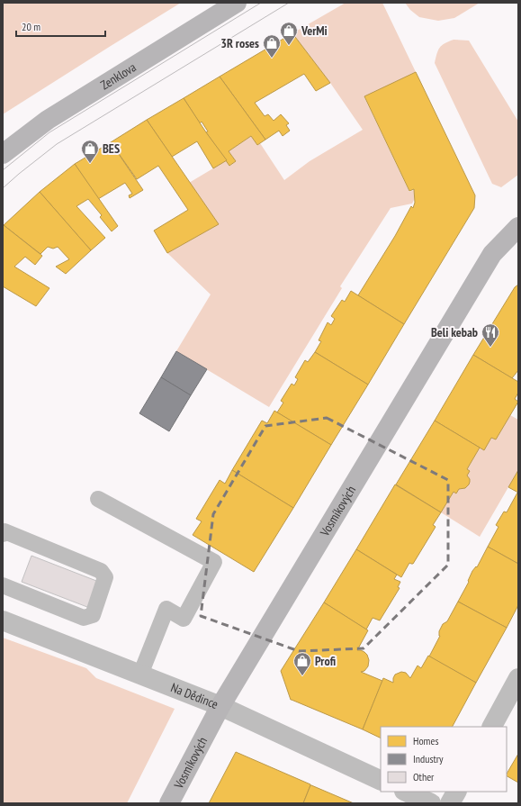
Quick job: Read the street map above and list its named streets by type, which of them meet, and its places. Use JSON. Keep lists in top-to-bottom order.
{
  "streets": {
    "main road": ["Zenklova", "Vosmíkových"],
    "street": ["Na Dědince"]
  },
  "crossings": [
    ["Vosmíkových", "Na Dědince"]
  ],
  "places": {
    "shop": [
      "VerMi",
      "3R roses",
      "BES",
      "Profi"
    ],
    "restaurant": ["Beli kebab"]
  },
  "legend": ["Homes", "Industry", "Other"],
  "scale_bar": "20 m"
}
